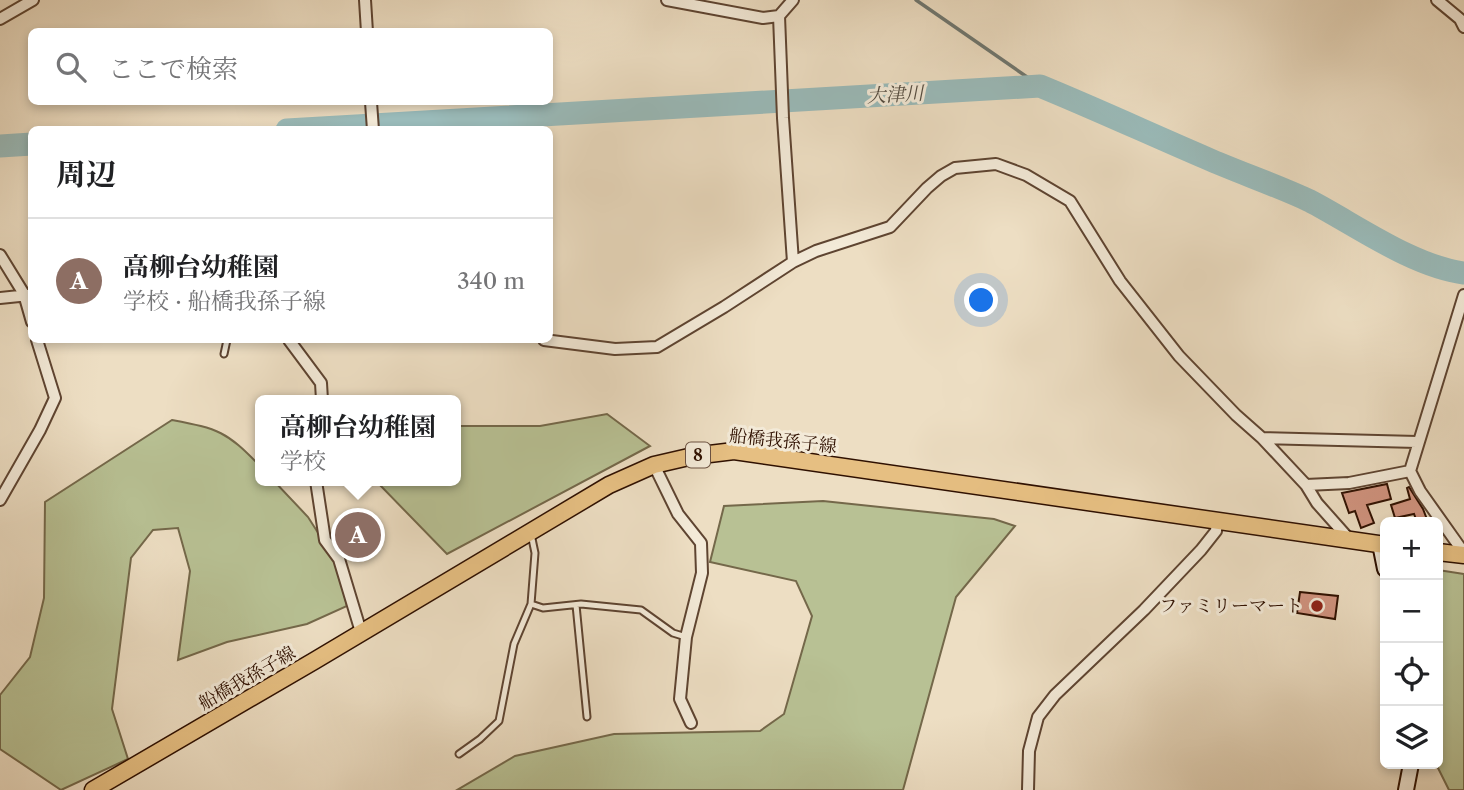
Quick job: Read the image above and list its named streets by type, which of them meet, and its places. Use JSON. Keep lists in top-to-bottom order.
{
  "streets": {
    "main road": ["船橋我孫子線", "8"]
  },
  "water": ["大津川"],
  "places": ["ファミリーマート"],
  "page": {
    "search": "ここで検索",
    "heading": "周辺",
    "list": [
      {
        "mark": "A",
        "name": "高柳台幼稚園",
        "note": "学校 · 船橋我孫子線",
        "value": "340 m"
      }
    ],
    "popup": ["高柳台幼稚園", "学校"],
    "pins": "A",
    "map_buttons": ["+", "−"]
  }
}
